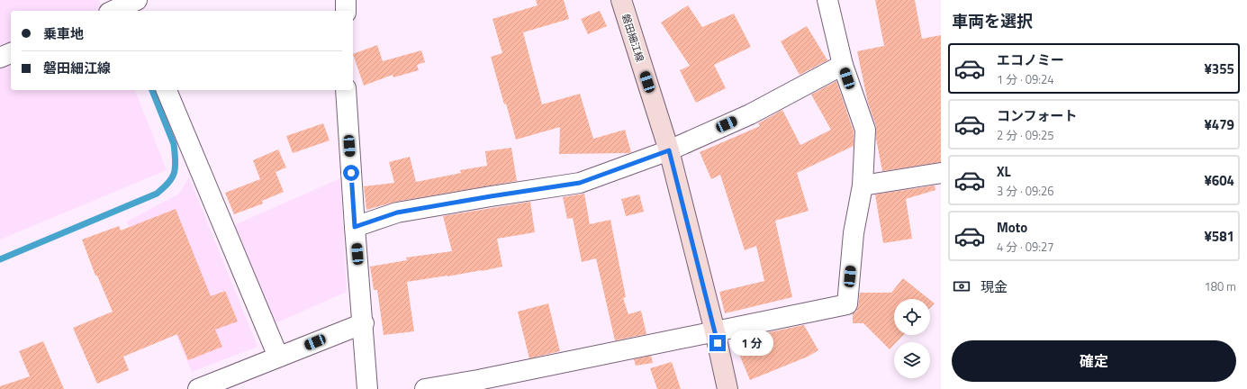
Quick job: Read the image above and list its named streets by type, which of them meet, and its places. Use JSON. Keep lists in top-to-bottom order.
{
  "streets": {
    "main road": ["磐田細江線"]
  },
  "page": {
    "heading": "車両を選択",
    "banner": ["乗車地", "磐田細江線"],
    "list": [
      {
        "name": "エコノミー",
        "note": "1 分 · 09:24",
        "value": "¥355"
      },
      {
        "name": "コンフォート",
        "note": "2 分 · 09:25",
        "value": "¥479"
      },
      {
        "name": "XL",
        "note": "3 分 · 09:26",
        "value": "¥604"
      },
      {
        "name": "Moto",
        "note": "4 分 · 09:27",
        "value": "¥581"
      }
    ],
    "pay": ["現金", "180 m"],
    "bubble": "1 分",
    "buttons": "確定"
  }
}
